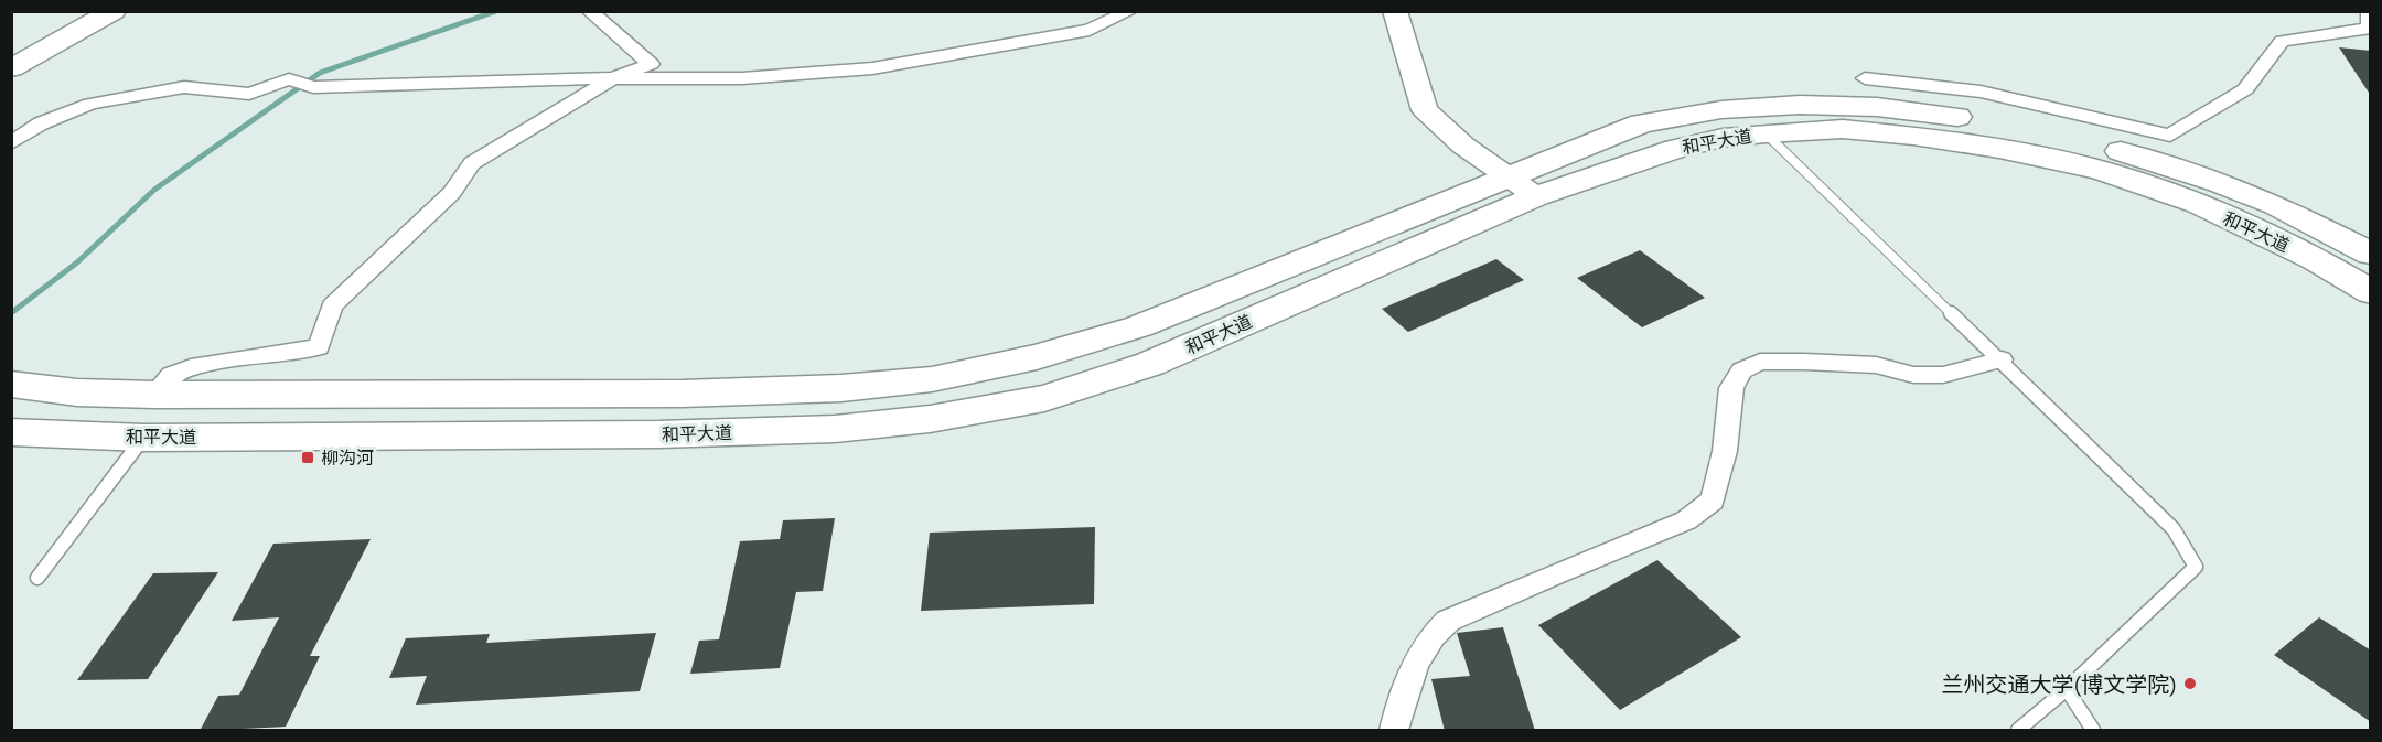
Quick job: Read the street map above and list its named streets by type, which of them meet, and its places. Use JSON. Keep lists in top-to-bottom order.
{
  "streets": {
    "highway": ["和平大道"]
  },
  "places": {
    "transit": ["柳沟河"],
    "other": ["兰州交通大学(博文学院)"]
  }
}
